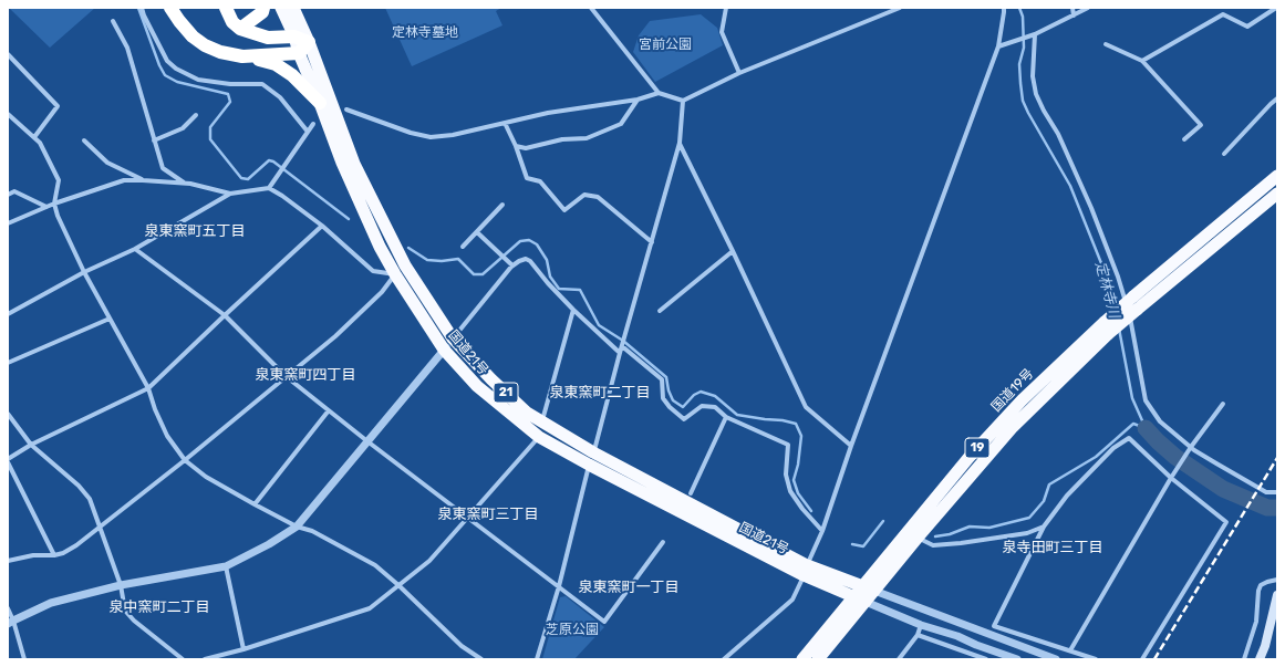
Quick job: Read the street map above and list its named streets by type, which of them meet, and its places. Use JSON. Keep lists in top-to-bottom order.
{
  "streets": {
    "highway": [
      "国道21号",
      "国道19号",
      "21",
      "19"
    ]
  },
  "crossings": [
    ["国道21号", "国道19号"]
  ],
  "districts": [
    "泉東窯町五丁目",
    "泉東窯町四丁目",
    "泉東窯町二丁目",
    "泉東窯町三丁目",
    "泉寺田町三丁目",
    "泉東窯町一丁目",
    "泉中窯町二丁目"
  ],
  "water": ["定林寺川"],
  "parks": ["定林寺墓地", "宮前公園", "芝原公園"]
}
